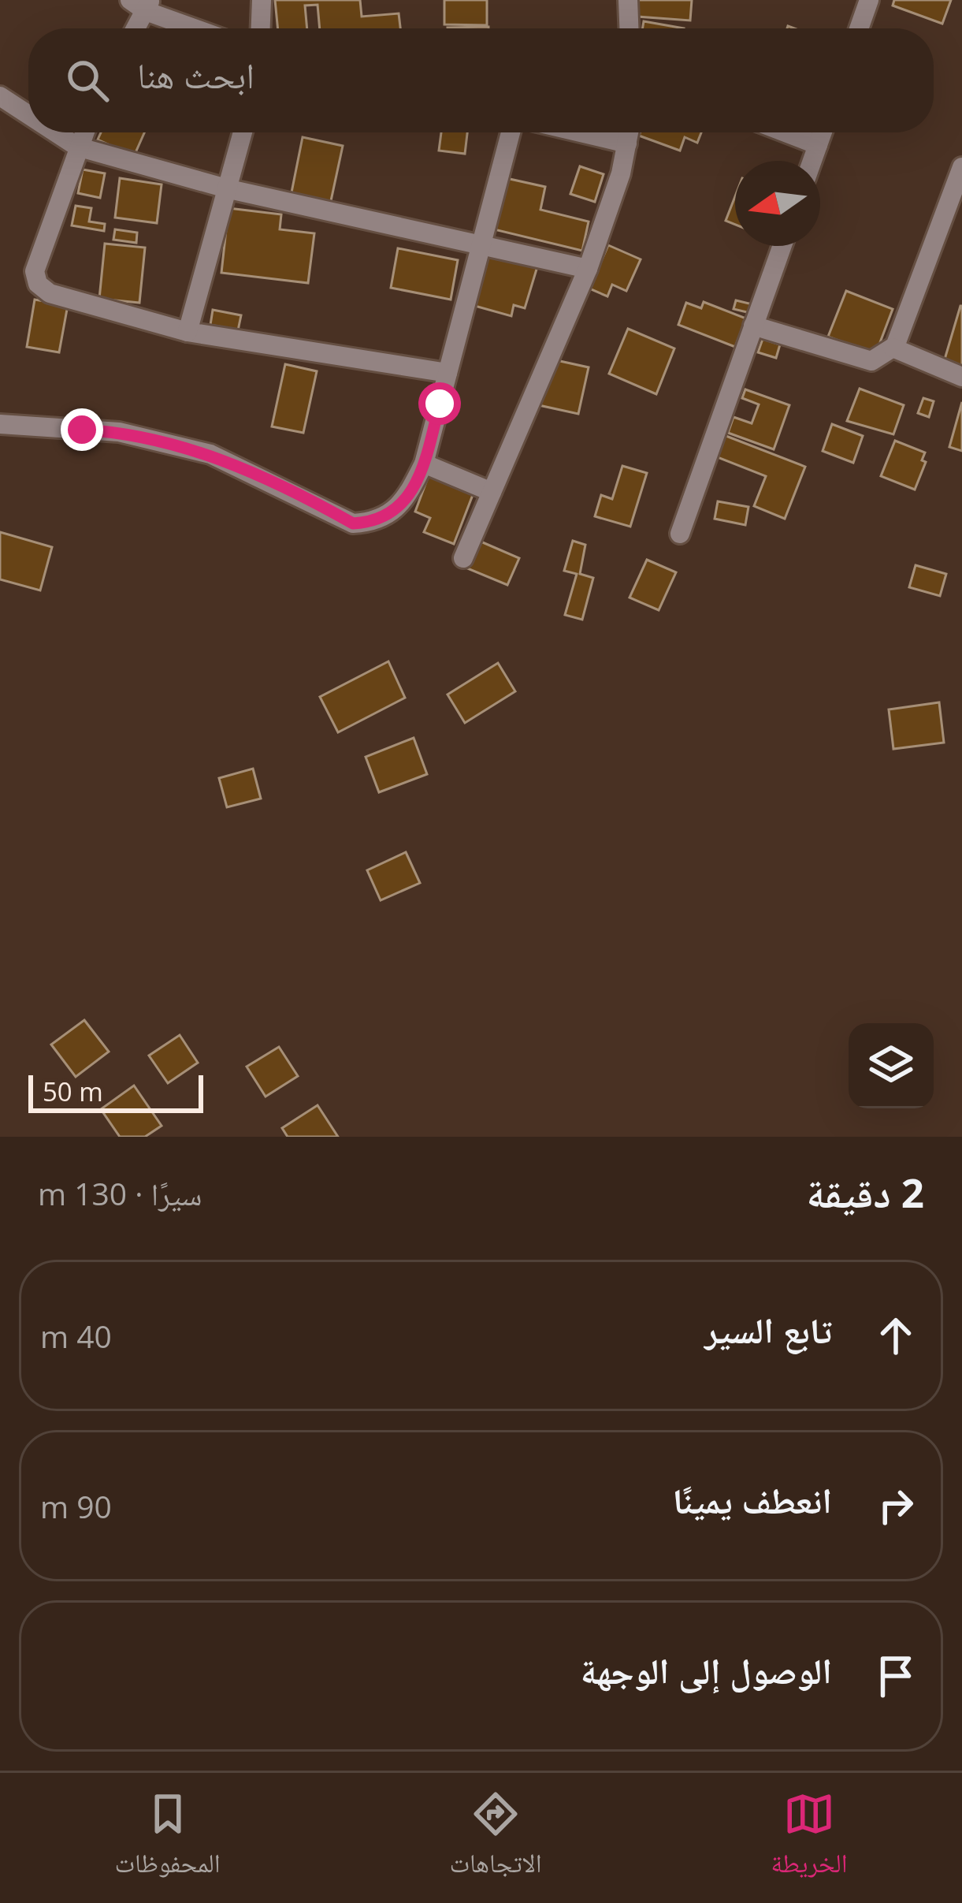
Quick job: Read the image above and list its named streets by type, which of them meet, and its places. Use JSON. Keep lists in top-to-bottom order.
{
  "scale_bar": "50 m",
  "north": "left",
  "page": {
    "search": "ابحث هنا",
    "scale": "50 m",
    "heading": ["2 دقيقة", "سيرًا · 130 m"],
    "list": [
      ["تابع السير", "40 m"],
      ["انعطف يمينًا", "90 m"],
      "الوصول إلى الوجهة"
    ],
    "nav": ["الخريطة", "الاتجاهات", "المحفوظات"]
  }
}
